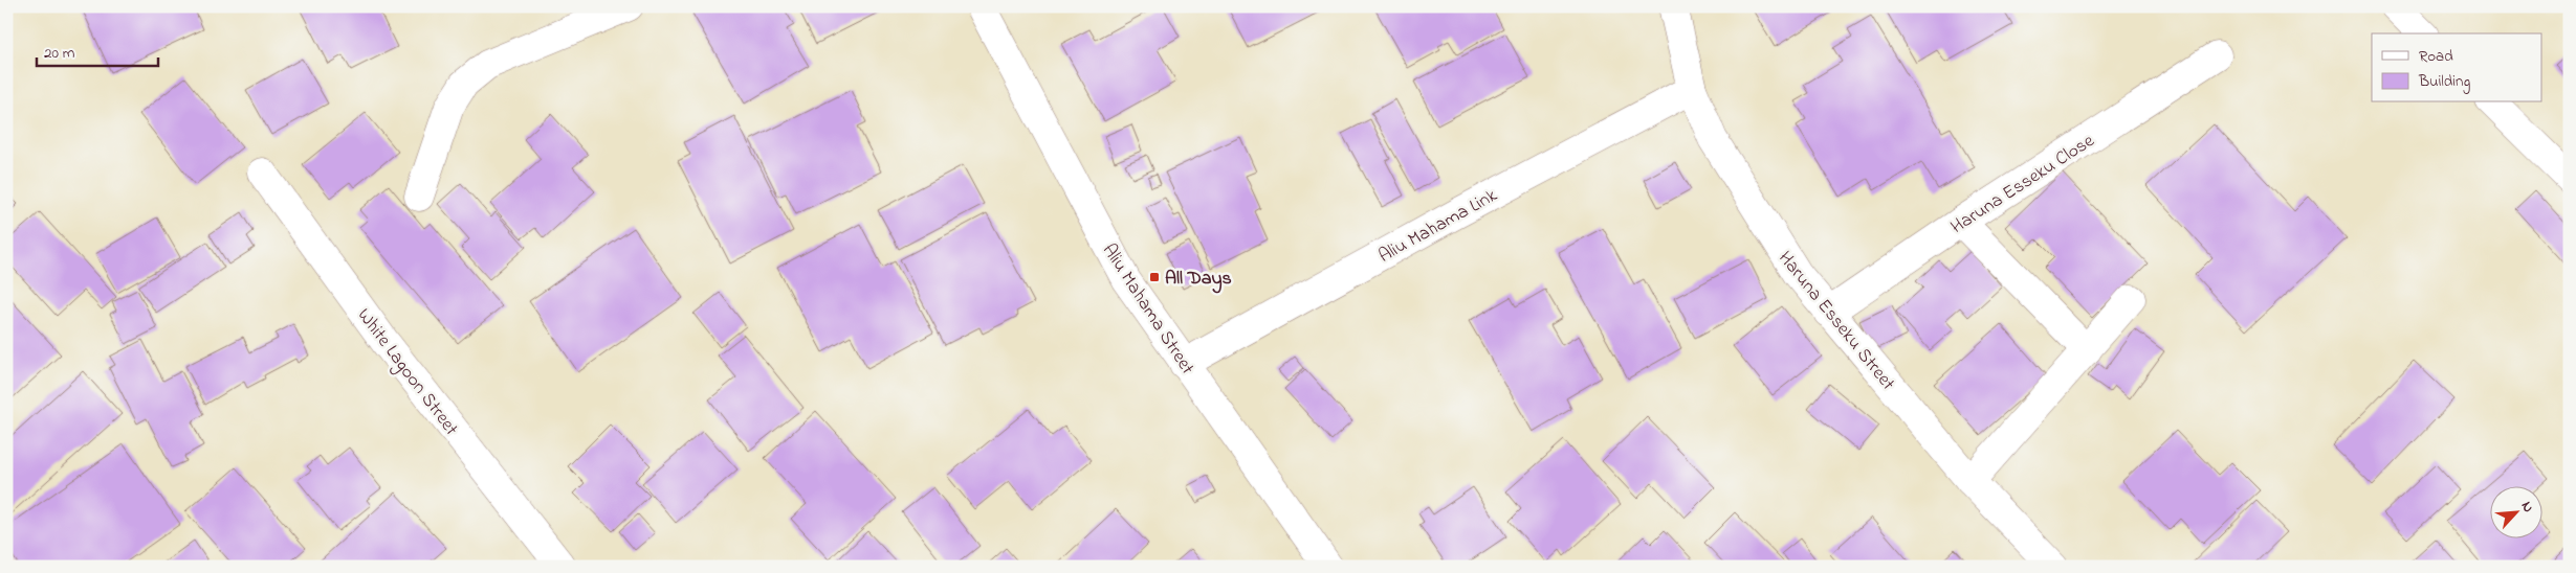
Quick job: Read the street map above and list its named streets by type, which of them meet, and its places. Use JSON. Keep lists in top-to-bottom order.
{
  "streets": {
    "street": [
      "Haruna Esseku Close",
      "Aliu Mahama Link",
      "Aliu Mahama Street",
      "Haruna Esseku Street",
      "White Lagoon Street"
    ]
  },
  "crossings": [
    ["Haruna Esseku Close", "Haruna Esseku Street"],
    ["Aliu Mahama Link", "Aliu Mahama Street"],
    ["Aliu Mahama Link", "Haruna Esseku Street"]
  ],
  "places": {
    "transit": ["All Days"]
  },
  "legend": ["Road", "Building"],
  "scale_bar": "20 m",
  "north": "top right"
}
